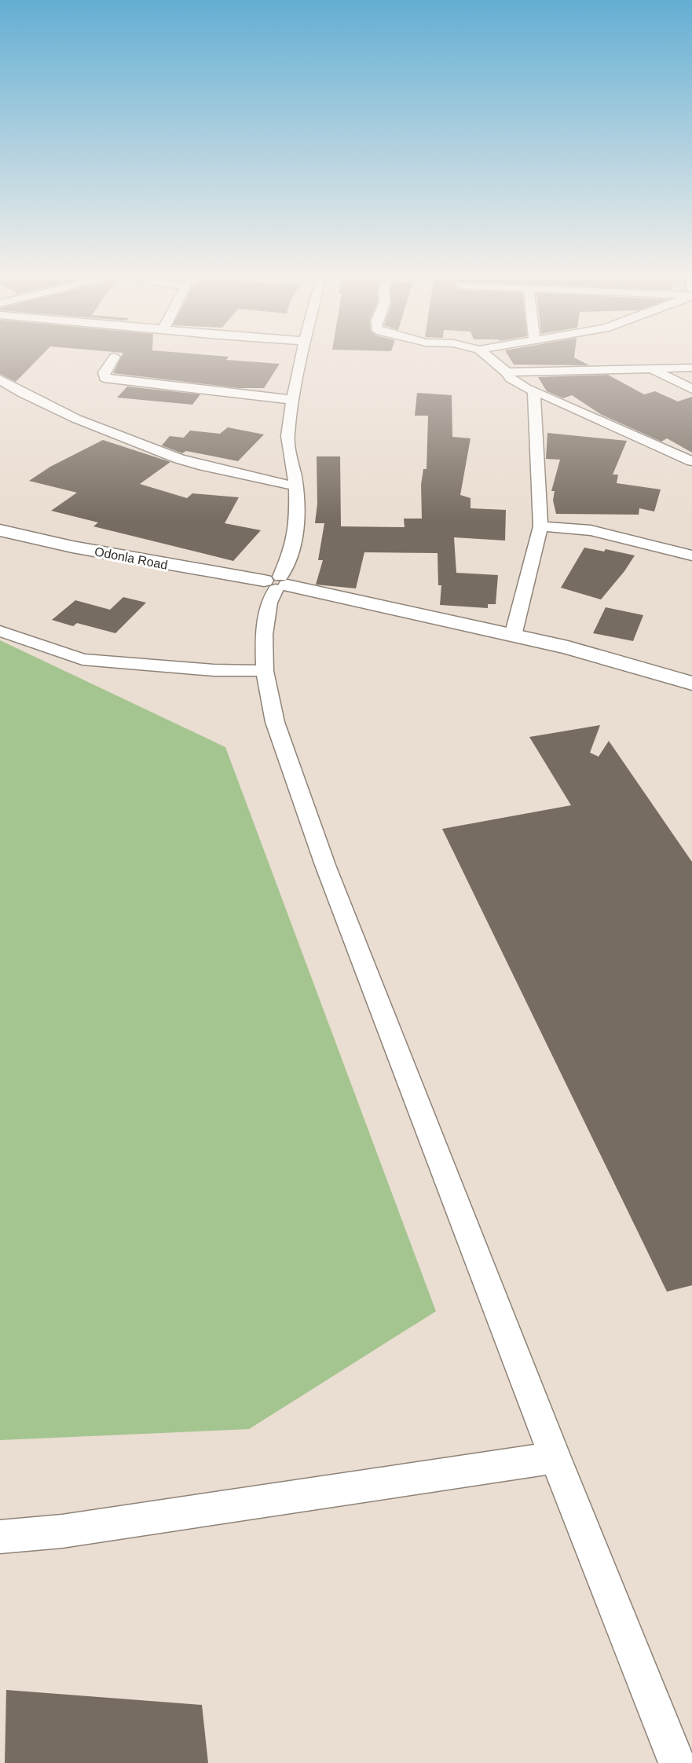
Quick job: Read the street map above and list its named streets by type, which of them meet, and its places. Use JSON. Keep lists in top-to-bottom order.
{
  "streets": {
    "street": ["Odonla Road"]
  }
}
